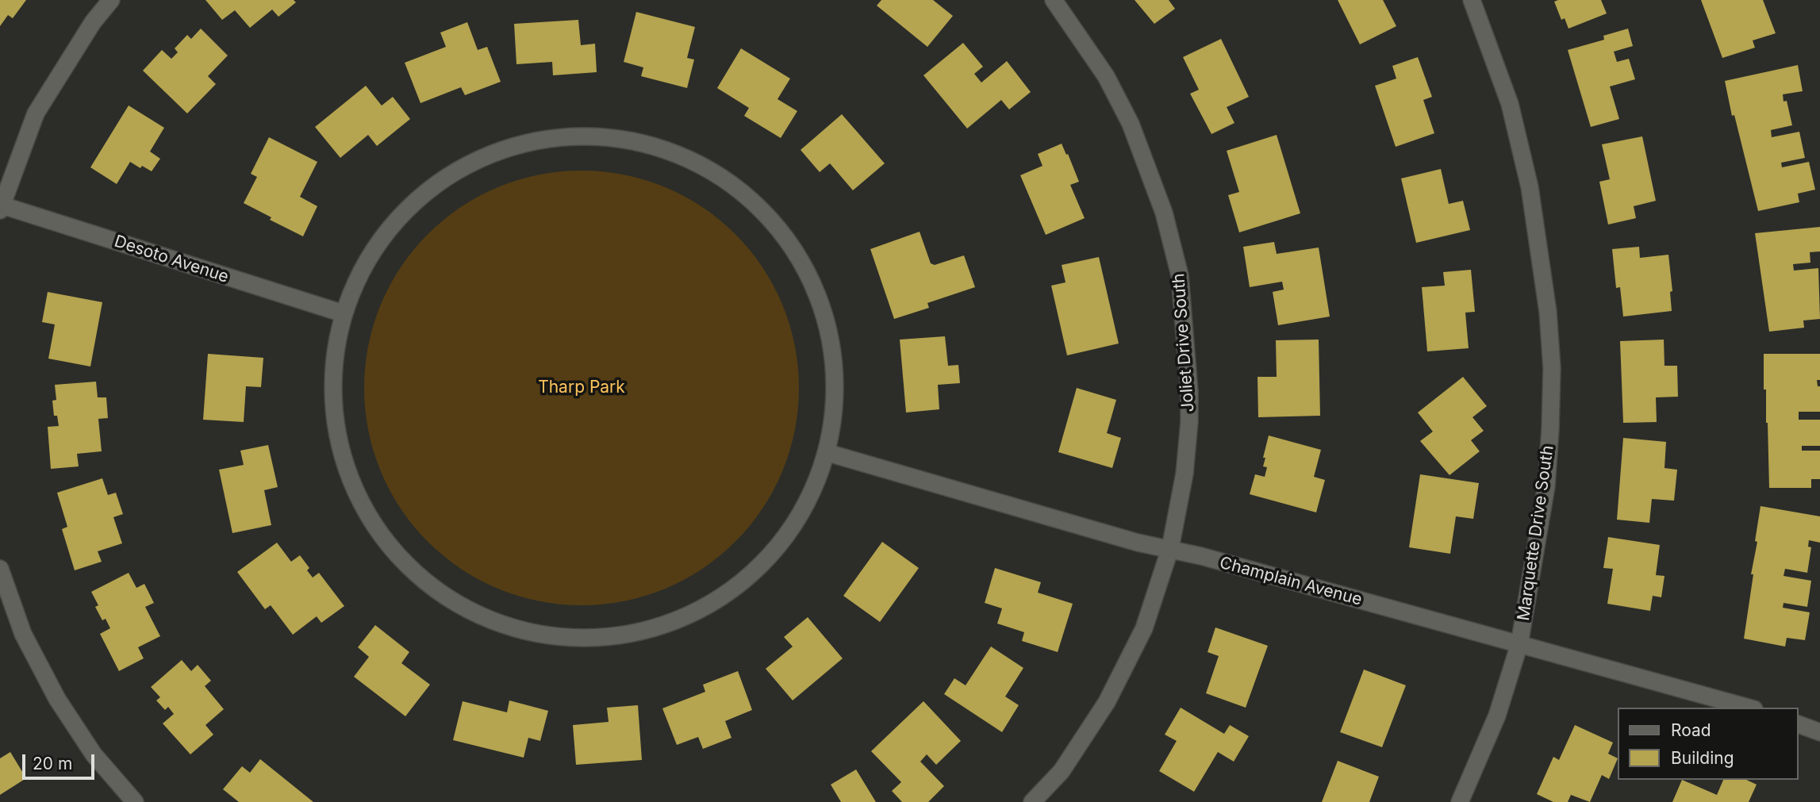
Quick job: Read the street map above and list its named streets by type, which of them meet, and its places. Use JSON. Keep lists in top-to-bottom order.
{
  "streets": {
    "street": [
      "Desoto Avenue",
      "Joliet Drive South",
      "Marquette Drive South",
      "Champlain Avenue"
    ]
  },
  "crossings": [
    ["Joliet Drive South", "Champlain Avenue"],
    ["Marquette Drive South", "Champlain Avenue"]
  ],
  "parks": ["Tharp Park"],
  "legend": ["Road", "Building"],
  "scale_bar": "20 m"
}
